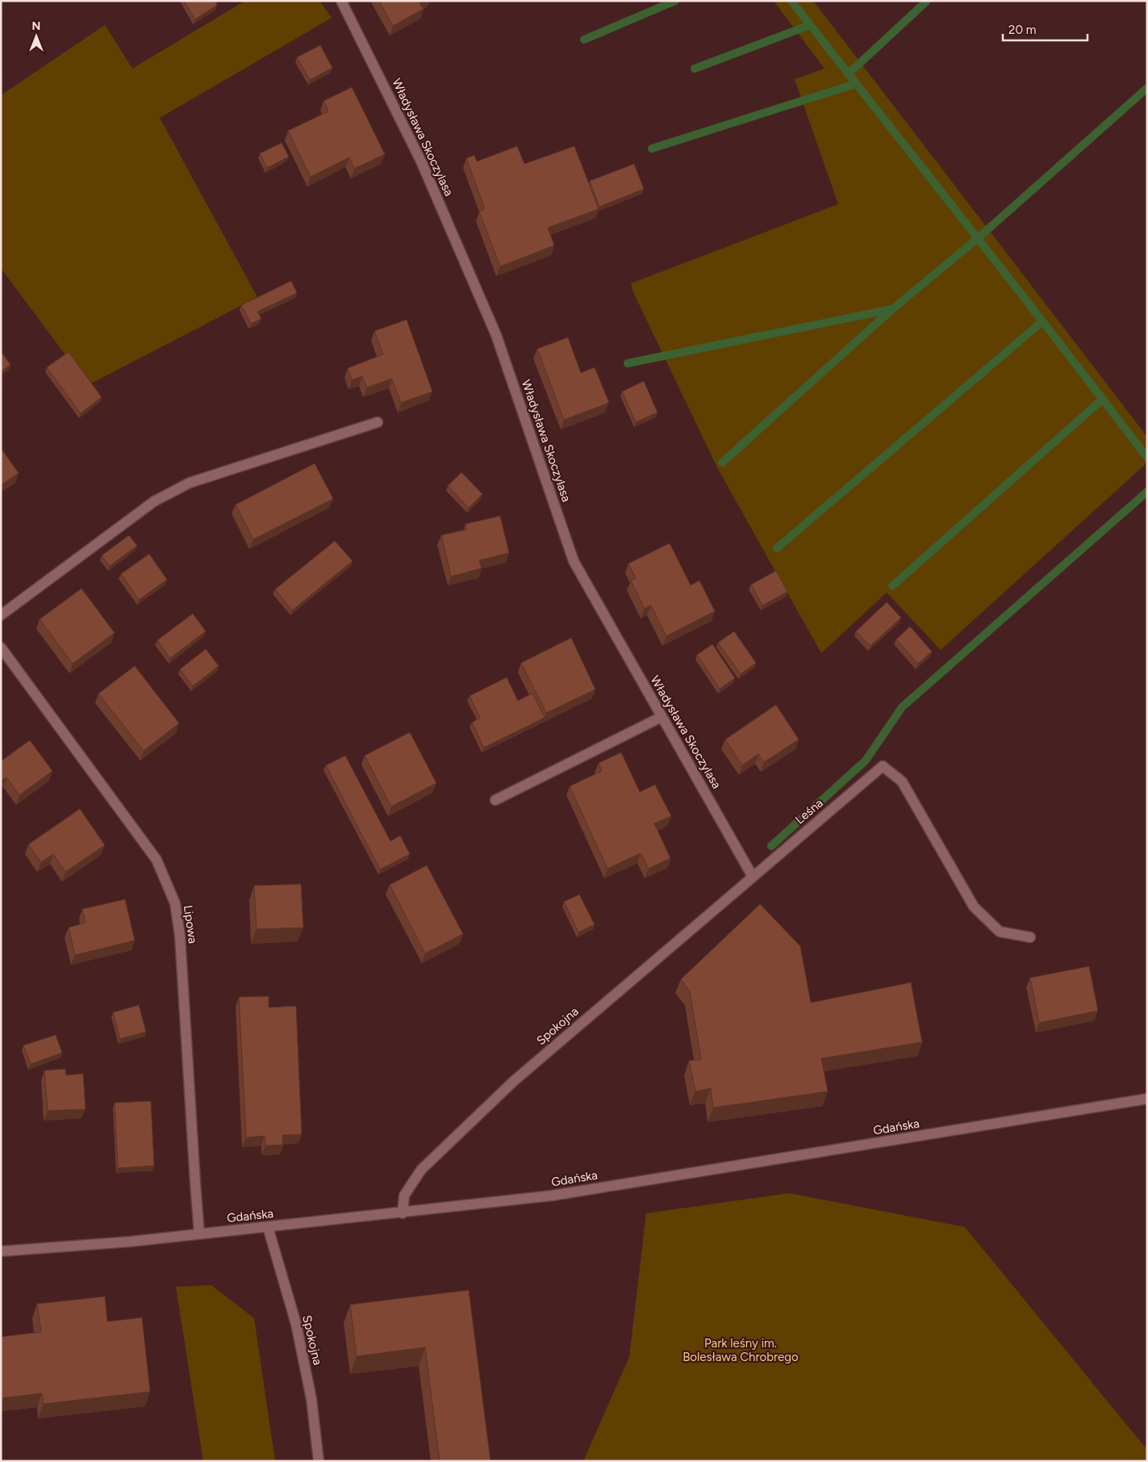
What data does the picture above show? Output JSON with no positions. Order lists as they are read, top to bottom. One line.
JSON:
{"streets":{"street":["Władysława Skoczylasa","Leśna","Lipowa","Spokojna","Gdańska"]},"crossings":[["Władysława Skoczylasa","Leśna"],["Władysława Skoczylasa","Spokojna"],["Leśna","Spokojna"],["Lipowa","Gdańska"],["Spokojna","Gdańska"]],"parks":["Park leśny im. Bolesława Chrobrego"],"scale_bar":"20 m","north":"top"}
